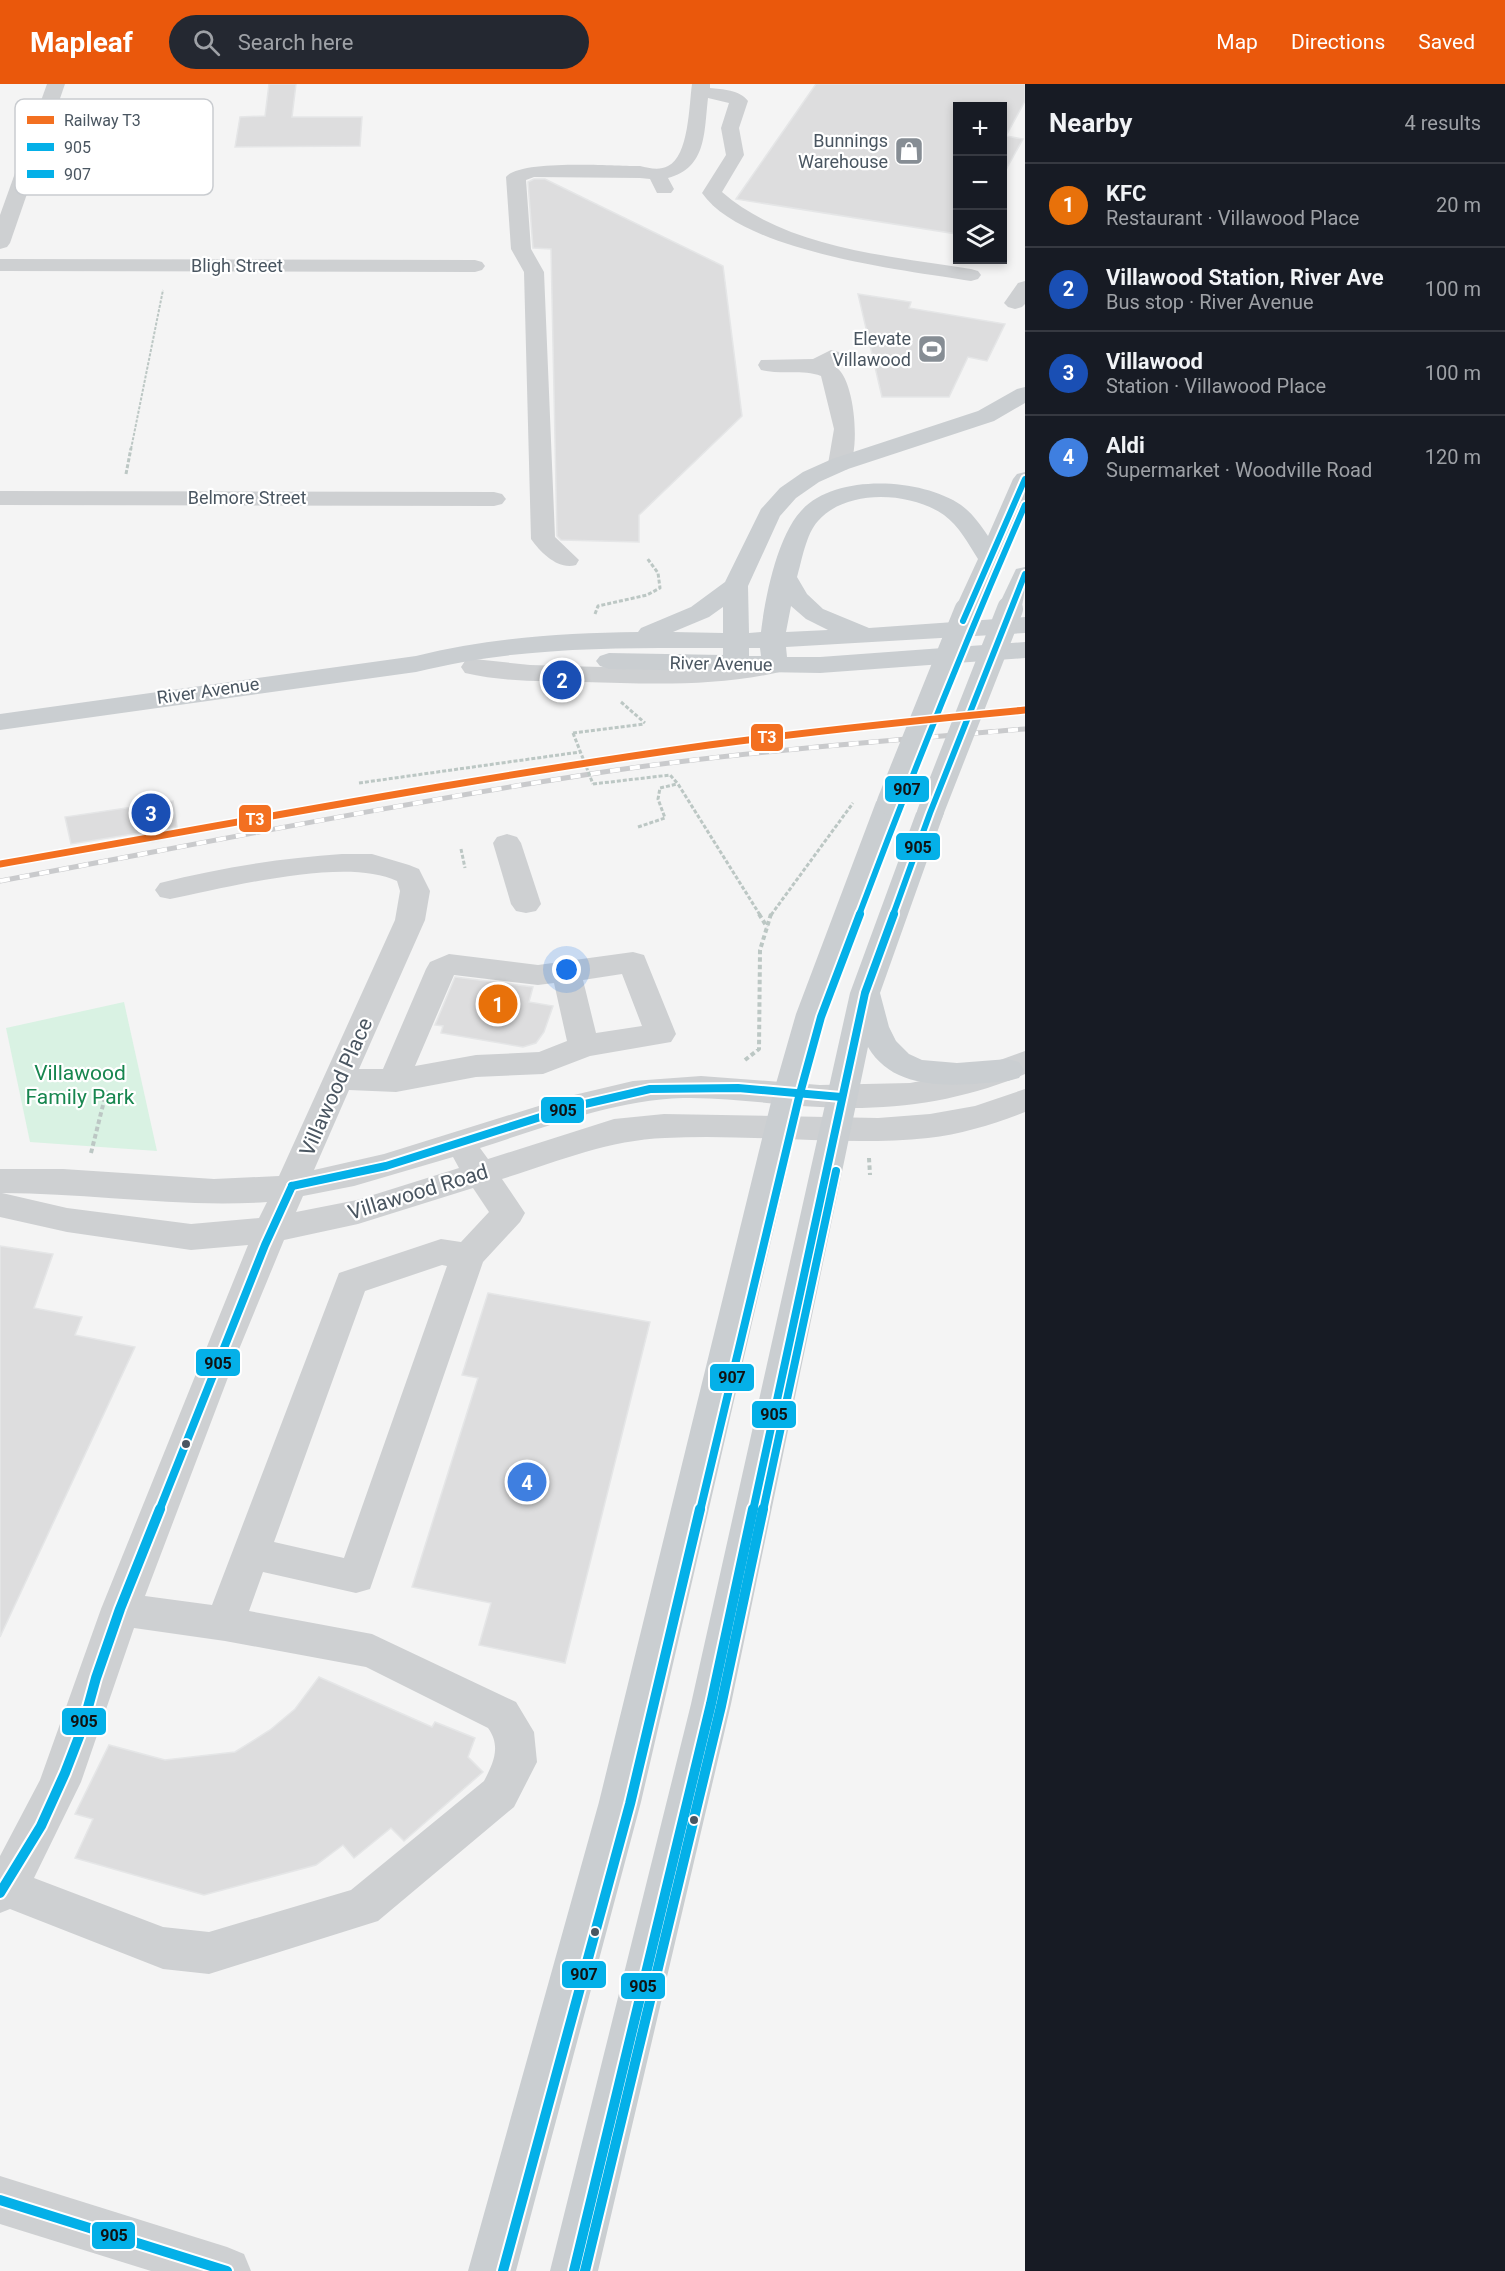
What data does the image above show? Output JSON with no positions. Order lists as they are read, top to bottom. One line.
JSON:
{"streets":{"main road":["River Avenue"],"street":["Bligh Street","Belmore Street","Villawood Place","Villawood Road"]},"crossings":[["Villawood Place","Villawood Road"]],"parks":["Villawood Family Park"],"places":{"shop":["Bunnings Warehouse"],"sports":["Elevate Villawood"]},"lines":["transit line 905","transit line 907","rail line T3"],"legend":["Railway T3","905","907"],"page":{"header":"Mapleaf","search":"Search here","nav":["Map","Directions","Saved"],"heading":["Nearby","4 results"],"map_buttons":["+","−"],"list":[{"mark":"1","name":"KFC","note":"Restaurant · Villawood Place","value":"20 m"},{"mark":"2","name":"Villawood Station, River Ave","note":"Bus stop · River Avenue","value":"100 m"},{"mark":"3","name":"Villawood","note":"Station · Villawood Place","value":"100 m"},{"mark":"4","name":"Aldi","note":"Supermarket · Woodville Road","value":"120 m"}],"pins":["2","3","1","4"]}}
